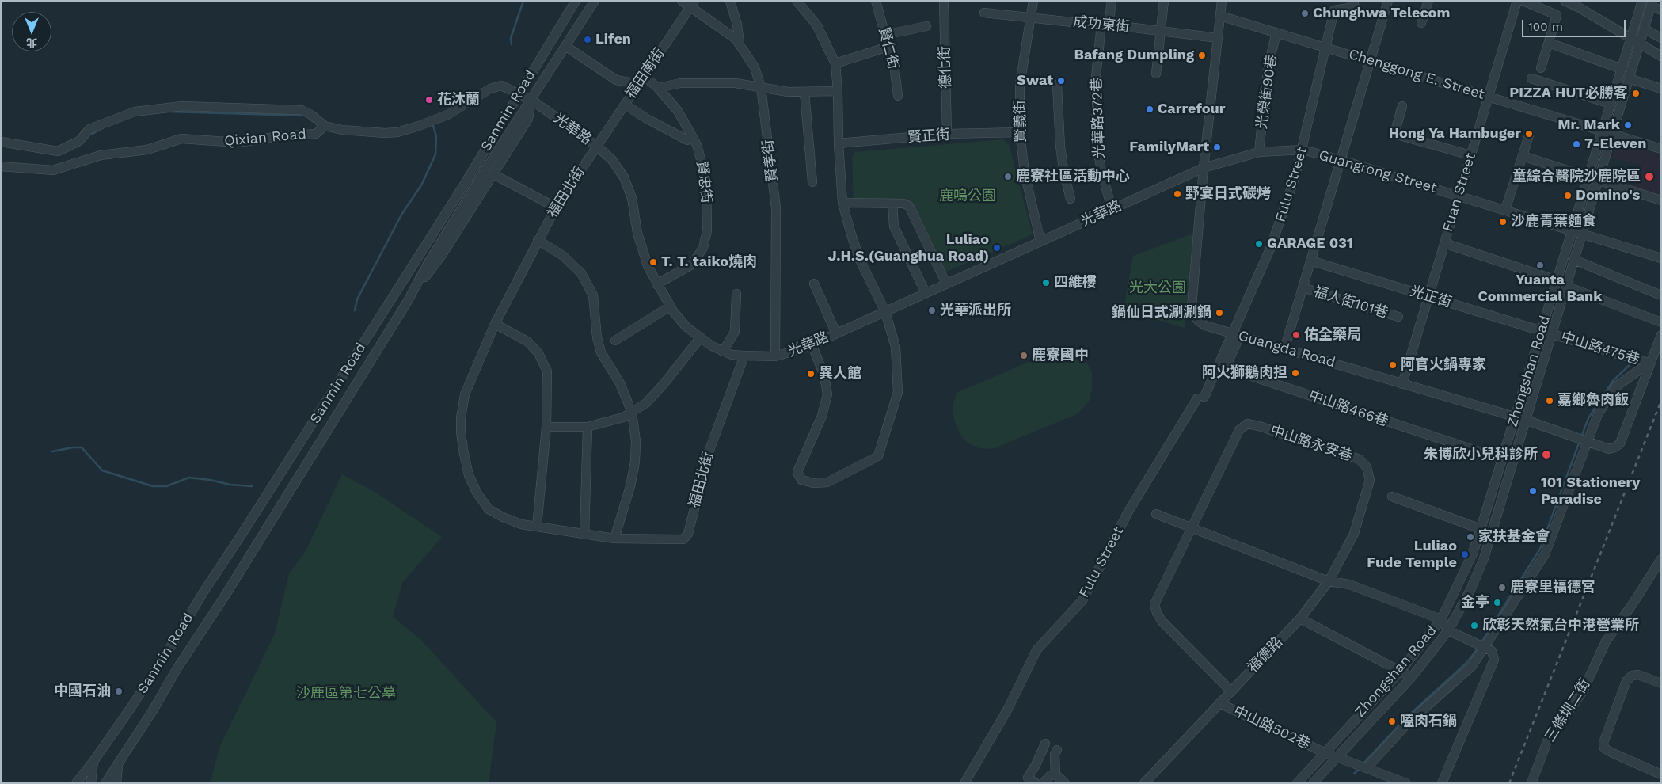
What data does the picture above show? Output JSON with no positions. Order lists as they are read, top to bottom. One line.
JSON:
{"streets":{"street":["成功東街","賢仁街","德化街","福田南街","Chenggong E. Street","光榮街90巷","Sanmin Road","光華路372巷","賢義街","光華路","賢正街","Qixian Road","賢孝街","Guangrong Street","賢忠街","Fulu Street","福田北街","Fuan Street","光正街","福人街101巷","中山路475巷","Guangda Road","Zhongshan Road","中山路466巷","中山路永安巷","福德路","三條圳二街","中山路502巷"]},"crossings":[["成功東街","光華路372巷"],["成功東街","賢義街"],["成功東街","Guangda Road"],["德化街","賢正街"],["福田南街","光華路"],["福田南街","賢孝街"],["福田南街","賢忠街"],["福田南街","福田北街"],["Chenggong E. Street","光榮街90巷"],["Chenggong E. Street","Fulu Street"],["Chenggong E. Street","Fuan Street"],["Chenggong E. Street","Guangda Road"],["Chenggong E. Street","Zhongshan Road"],["光榮街90巷","Guangrong Street"],["Sanmin Road","光華路"],["Sanmin Road","Qixian Road"],["光華路372巷","光華路"],["賢義街","光華路"],["賢義街","賢正街"],["光華路","Qixian Road"],["光華路","賢孝街"],["光華路","Guangrong Street"],["光華路","賢忠街"],["光華路","福田北街"],["光華路","Guangda Road"],["Guangrong Street","Fulu Street"],["Guangrong Street","Fuan Street"],["Guangrong Street","Guangda Road"],["Guangrong Street","Zhongshan Road"],["Fulu Street","Guangda Road"],["Fulu Street","中山路466巷"],["Fuan Street","光正街"],["Fuan Street","Guangda Road"],["光正街","中山路475巷"],["光正街","Zhongshan Road"],["中山路475巷","Guangda Road"],["中山路475巷","Zhongshan Road"],["Guangda Road","Zhongshan Road"],["Guangda Road","中山路466巷"],["Zhongshan Road","中山路466巷"],["Zhongshan Road","中山路502巷"],["中山路永安巷","福德路"],["福德路","中山路502巷"]],"parks":["鹿鳴公園","光大公園","沙鹿區第七公墓"],"places":["Chunghwa Telecom","Lifen","Bafang Dumpling","Swat","PIZZA HUT必勝客","花沐蘭","Carrefour","Mr. Mark","Hong Ya Hambuger","7-Eleven","FamilyMart","鹿寮社區活動中心","童綜合醫院沙鹿院區","野宴日式碳烤","Domino's","沙鹿青葉麵食","GARAGE 031","Luliao J.H.S.(Guanghua Road)","T. T. taiko燒肉","Yuanta Commercial Bank","四維樓","光華派出所","鍋仙日式涮涮鍋","佑全藥局","鹿寮國中","阿官火鍋專家","阿火獅鵝肉担","異人館","嘉鄉魯肉飯","朱博欣小兒科診所","101 Stationery Paradise","家扶基金會","Luliao Fude Temple","鹿寮里福德宮","金亭","欣彰天然氣台中港營業所","中國石油","嗑肉石鍋"],"scale_bar":"100 m","north":"bottom"}
